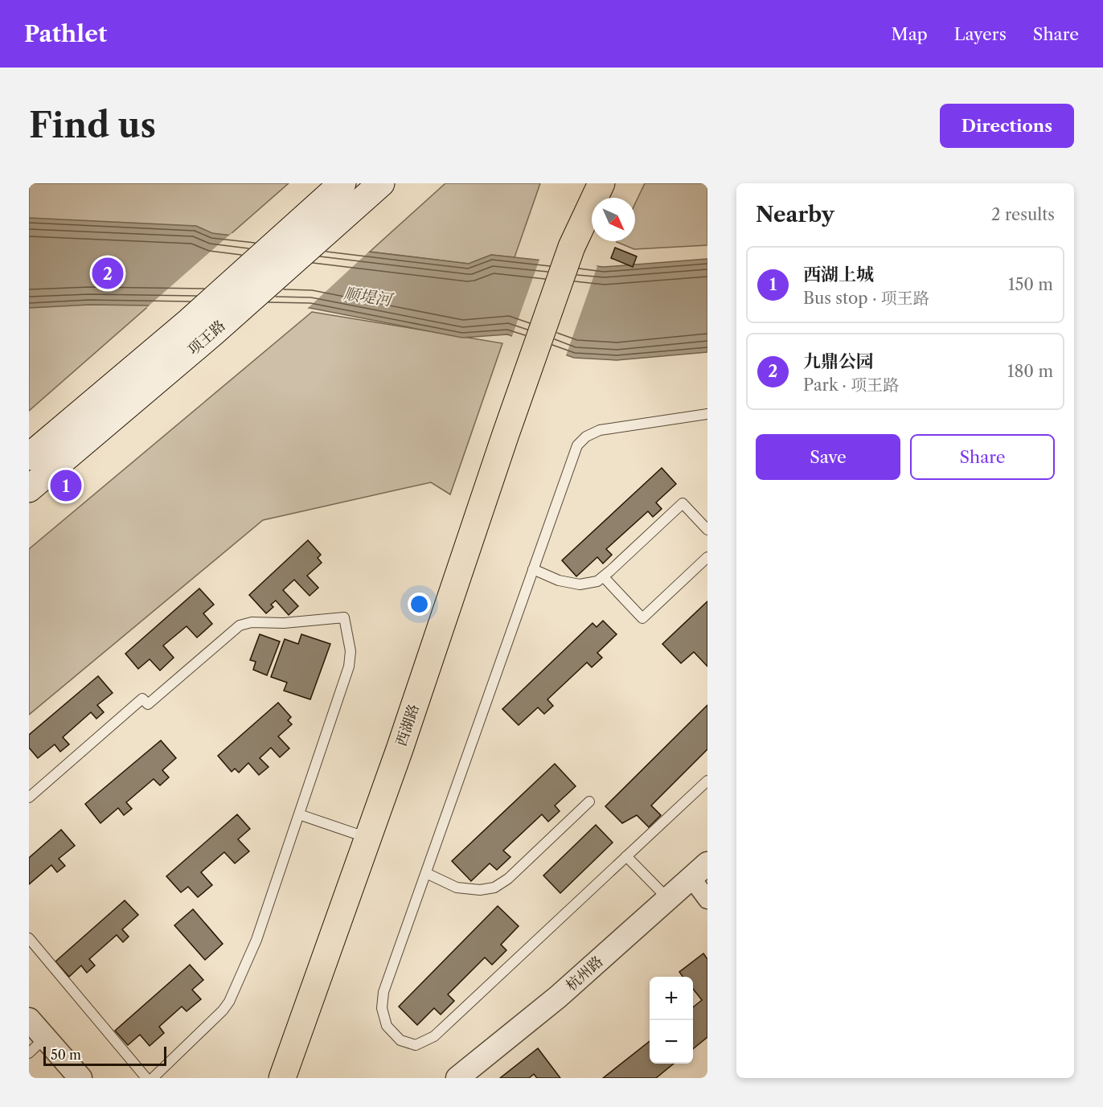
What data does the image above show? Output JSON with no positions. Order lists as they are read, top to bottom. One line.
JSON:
{"streets":{"main road":["项王路","西湖路"],"street":["杭州路"]},"water":["顺堤河"],"scale_bar":"50 m","north":"bottom right","page":{"header":"Pathlet","nav":["Map","Layers","Share"],"buttons":["Directions",["Save","Share"]],"title":"Find us","heading":["Nearby","2 results"],"list":[{"mark":"1","name":"西湖上城","note":"Bus stop · 项王路","value":"150 m"},{"mark":"2","name":"九鼎公园","note":"Park · 项王路","value":"180 m"}],"pins":["2","1"],"map_buttons":["+","−"],"scale":"50 m"}}
